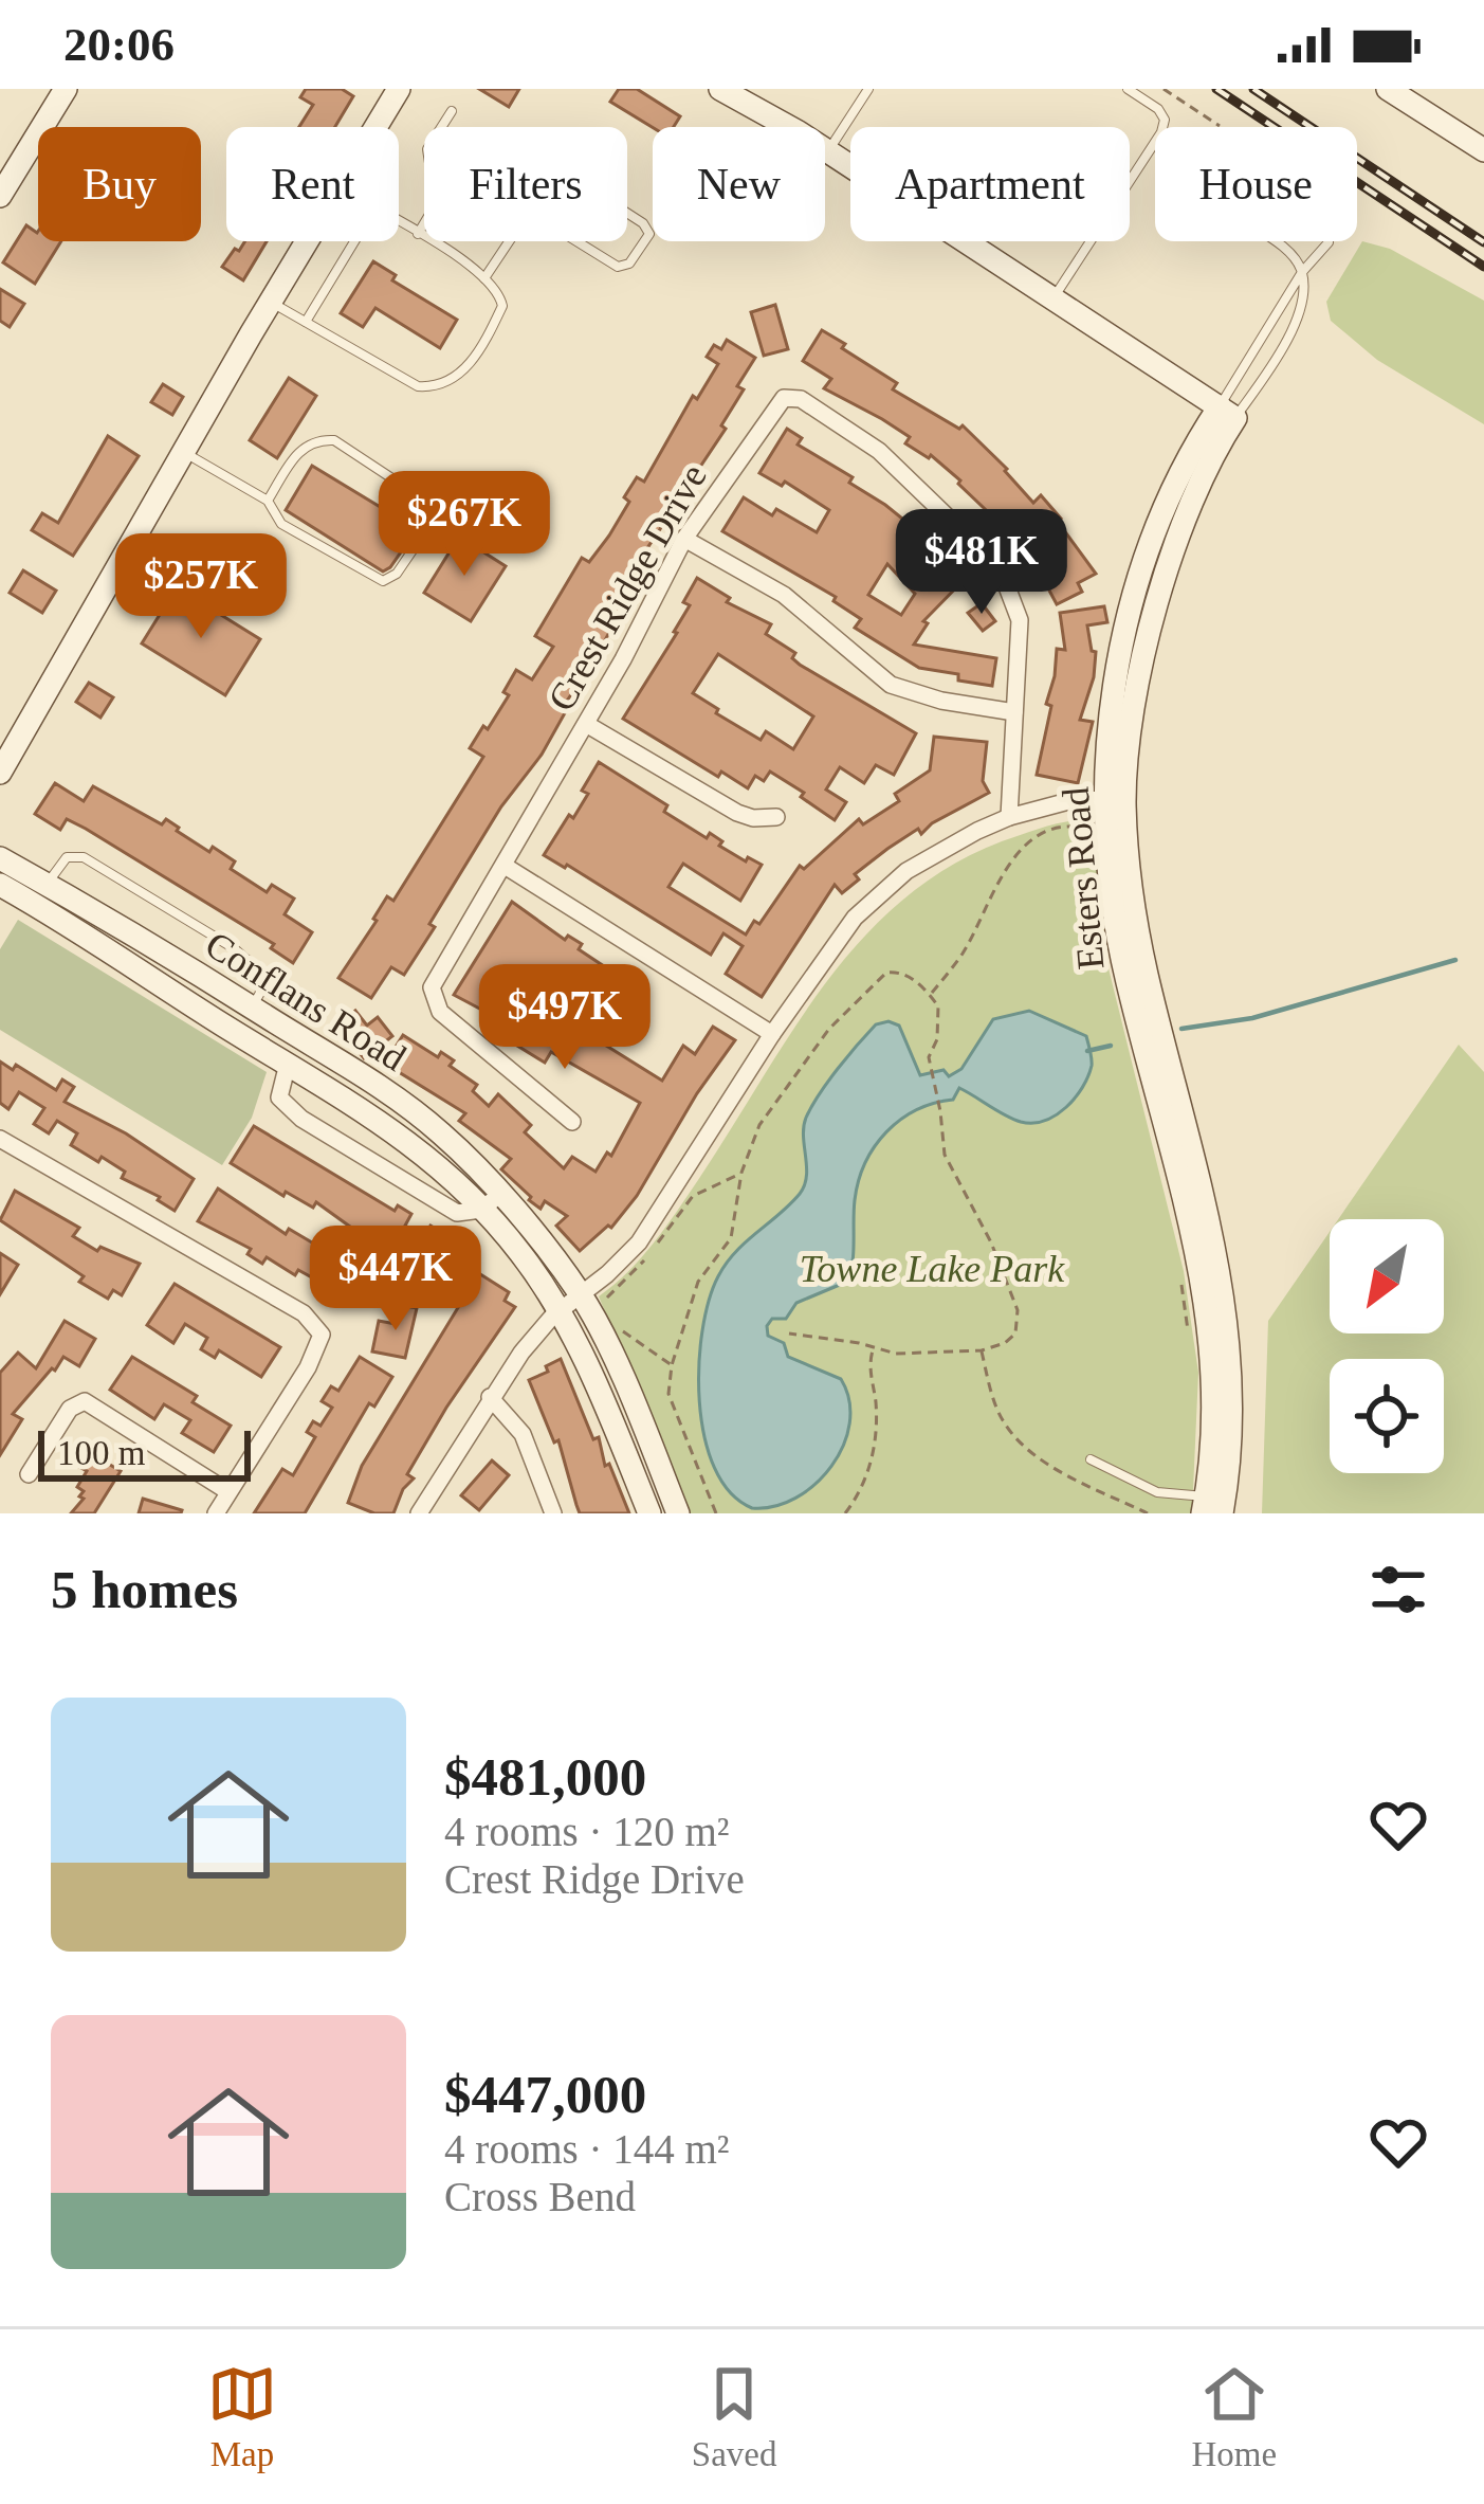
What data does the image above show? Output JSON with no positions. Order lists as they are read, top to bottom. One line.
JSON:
{"streets":{"street":["Crest Ridge Drive","Esters Road","Conflans Road"]},"parks":["Towne Lake Park"],"scale_bar":"100 m","north":"bottom left","page":{"status":"20:06","chip":["Buy","Rent","Filters","New","Apartment","House"],"price":["$267K","$481K","$257K","$497K","$447K"],"scale":"100 m","heading":"5 homes","list":[{"name":"$481,000","note":"4 rooms · 120 m² · Crest Ridge Drive"},{"name":"$447,000","note":"4 rooms · 144 m² · Cross Bend"}],"tabs":["Map","Saved","Home"]}}
